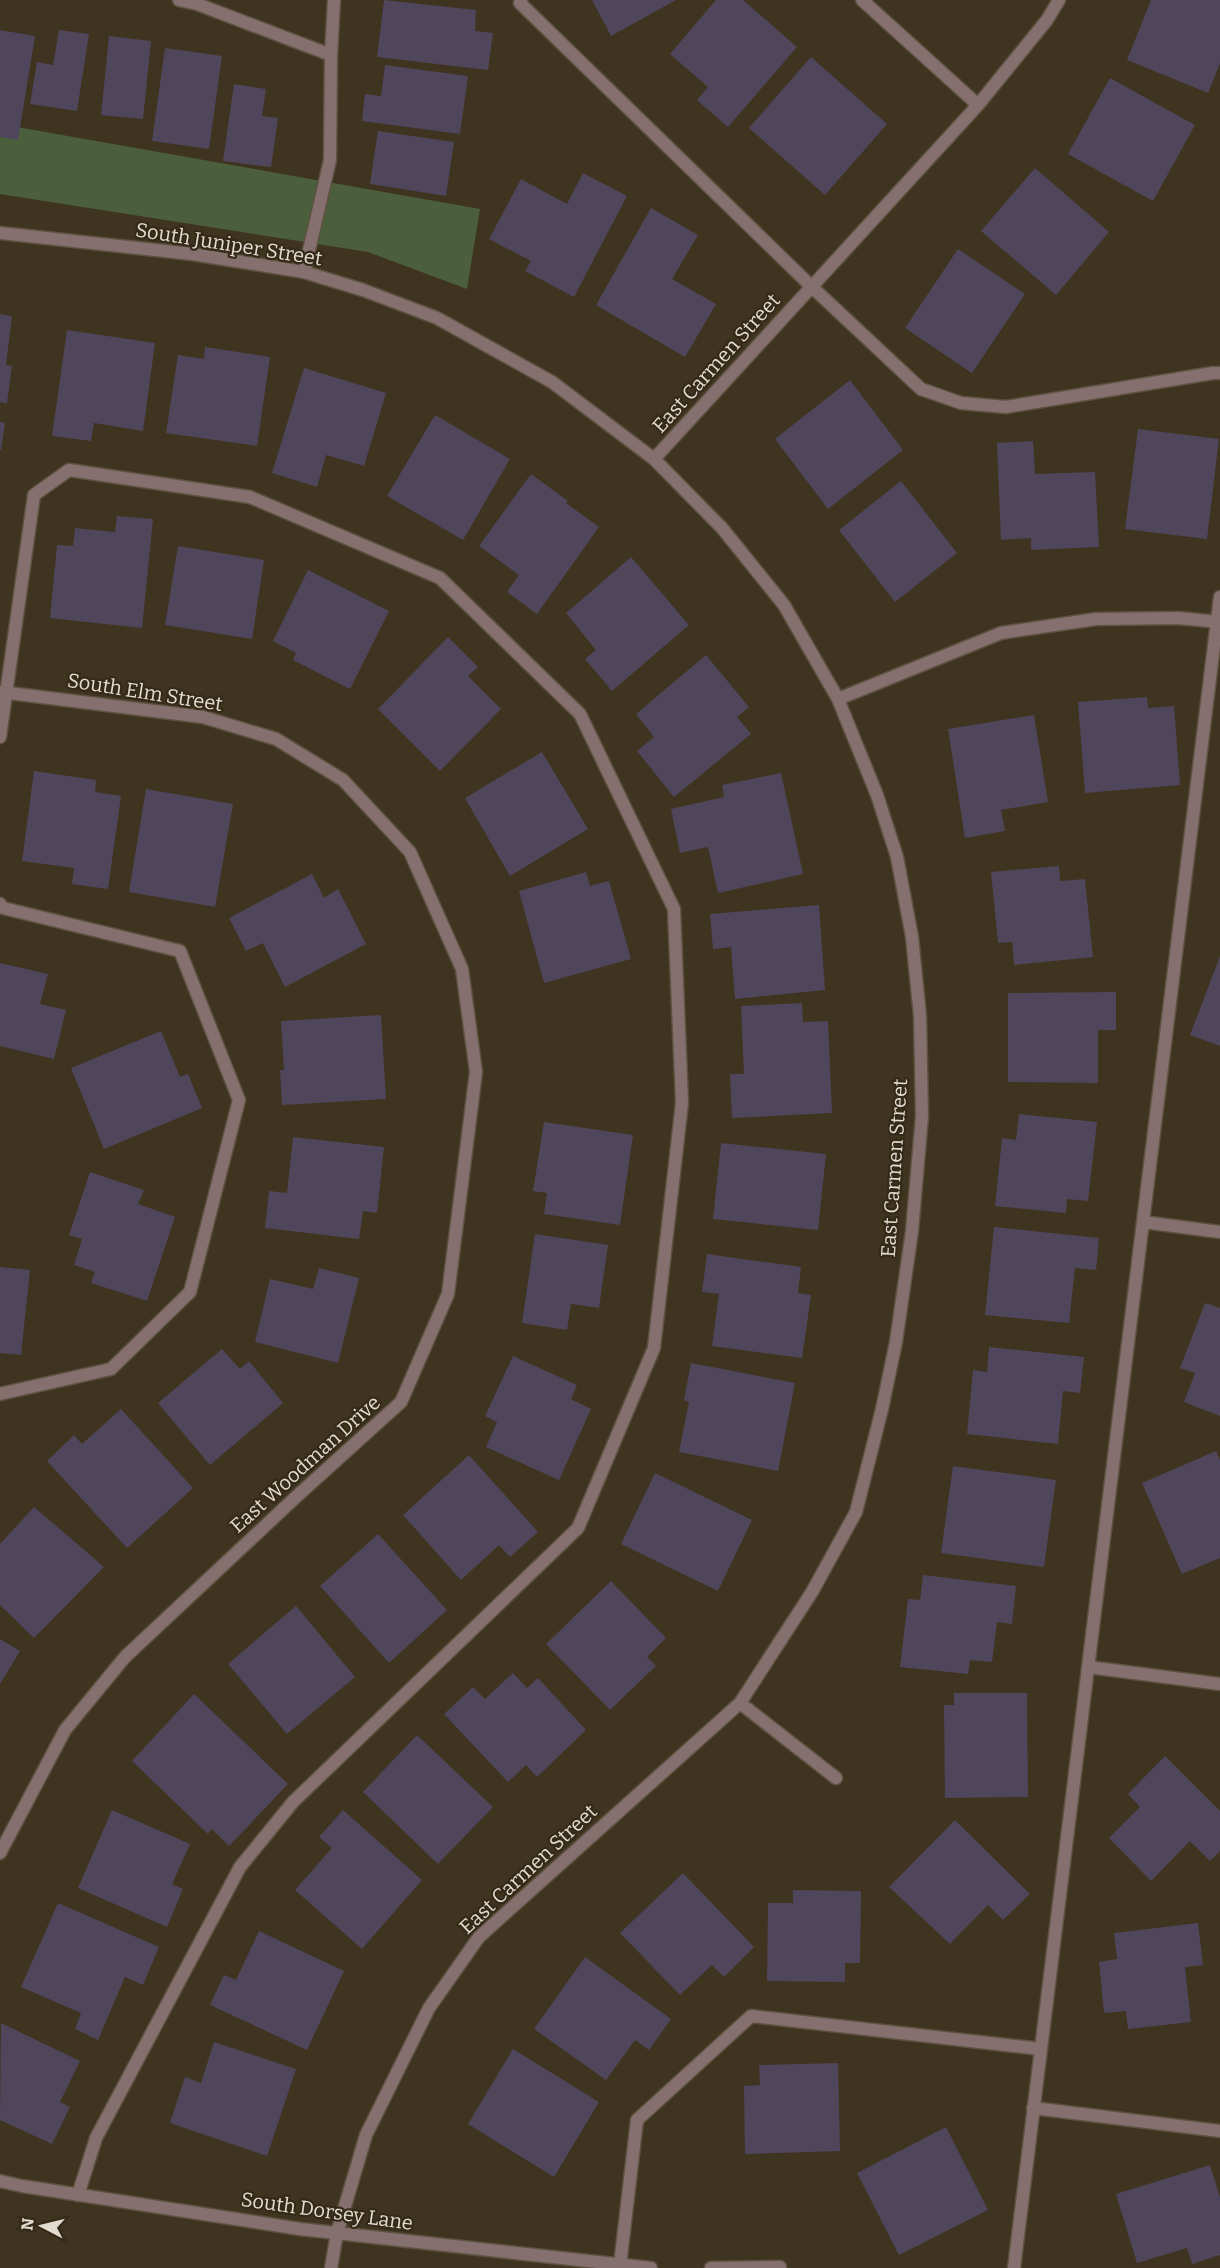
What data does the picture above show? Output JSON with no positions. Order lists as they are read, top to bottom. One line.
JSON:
{"streets":{"street":["South Juniper Street","East Carmen Street","South Elm Street","East Woodman Drive","South Dorsey Lane"]},"crossings":[["South Juniper Street","East Carmen Street"],["East Carmen Street","South Dorsey Lane"],["South Elm Street","East Woodman Drive"]],"north":"left"}
